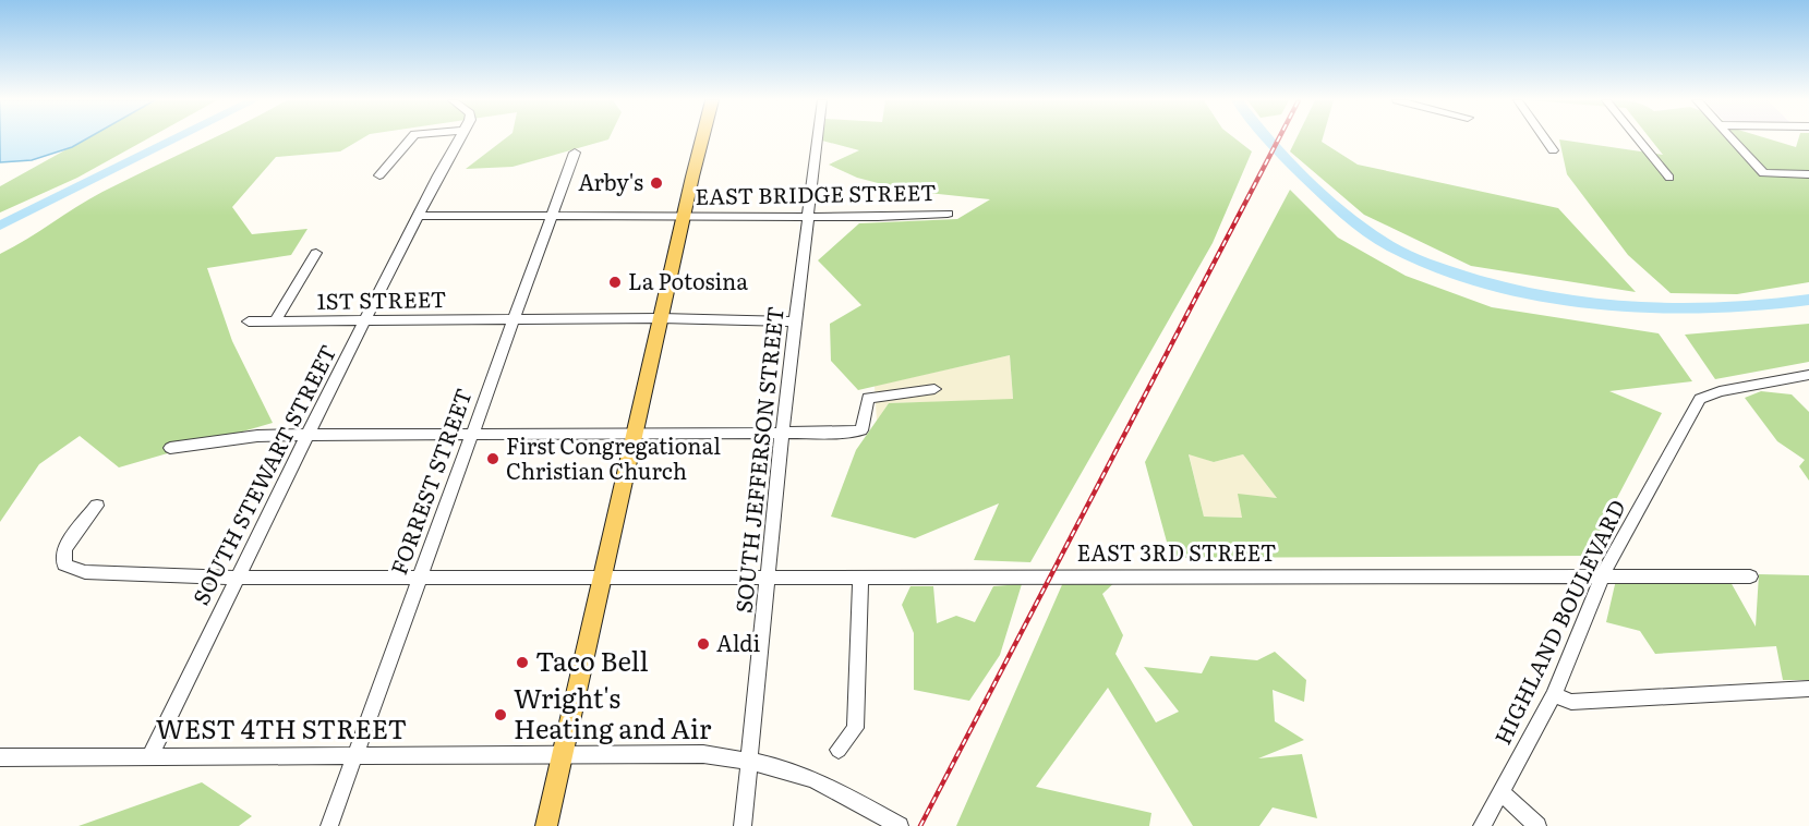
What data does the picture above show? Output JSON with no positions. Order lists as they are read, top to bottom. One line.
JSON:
{"streets":{"street":["EAST BRIDGE STREET","1ST STREET","SOUTH JEFFERSON STREET","SOUTH STEWART STREET","FORREST STREET","EAST 3RD STREET","HIGHLAND BOULEVARD","WEST 4TH STREET"]},"crossings":[["EAST BRIDGE STREET","SOUTH JEFFERSON STREET"],["EAST BRIDGE STREET","SOUTH STEWART STREET"],["EAST BRIDGE STREET","FORREST STREET"],["1ST STREET","SOUTH JEFFERSON STREET"],["1ST STREET","SOUTH STEWART STREET"],["1ST STREET","FORREST STREET"],["SOUTH JEFFERSON STREET","EAST 3RD STREET"],["SOUTH JEFFERSON STREET","WEST 4TH STREET"],["SOUTH STEWART STREET","EAST 3RD STREET"],["SOUTH STEWART STREET","WEST 4TH STREET"],["FORREST STREET","EAST 3RD STREET"],["FORREST STREET","WEST 4TH STREET"],["EAST 3RD STREET","HIGHLAND BOULEVARD"]],"places":["Arby's","La Potosina","First Congregational Christian Church","Aldi","Taco Bell","Wright's Heating and Air"]}
